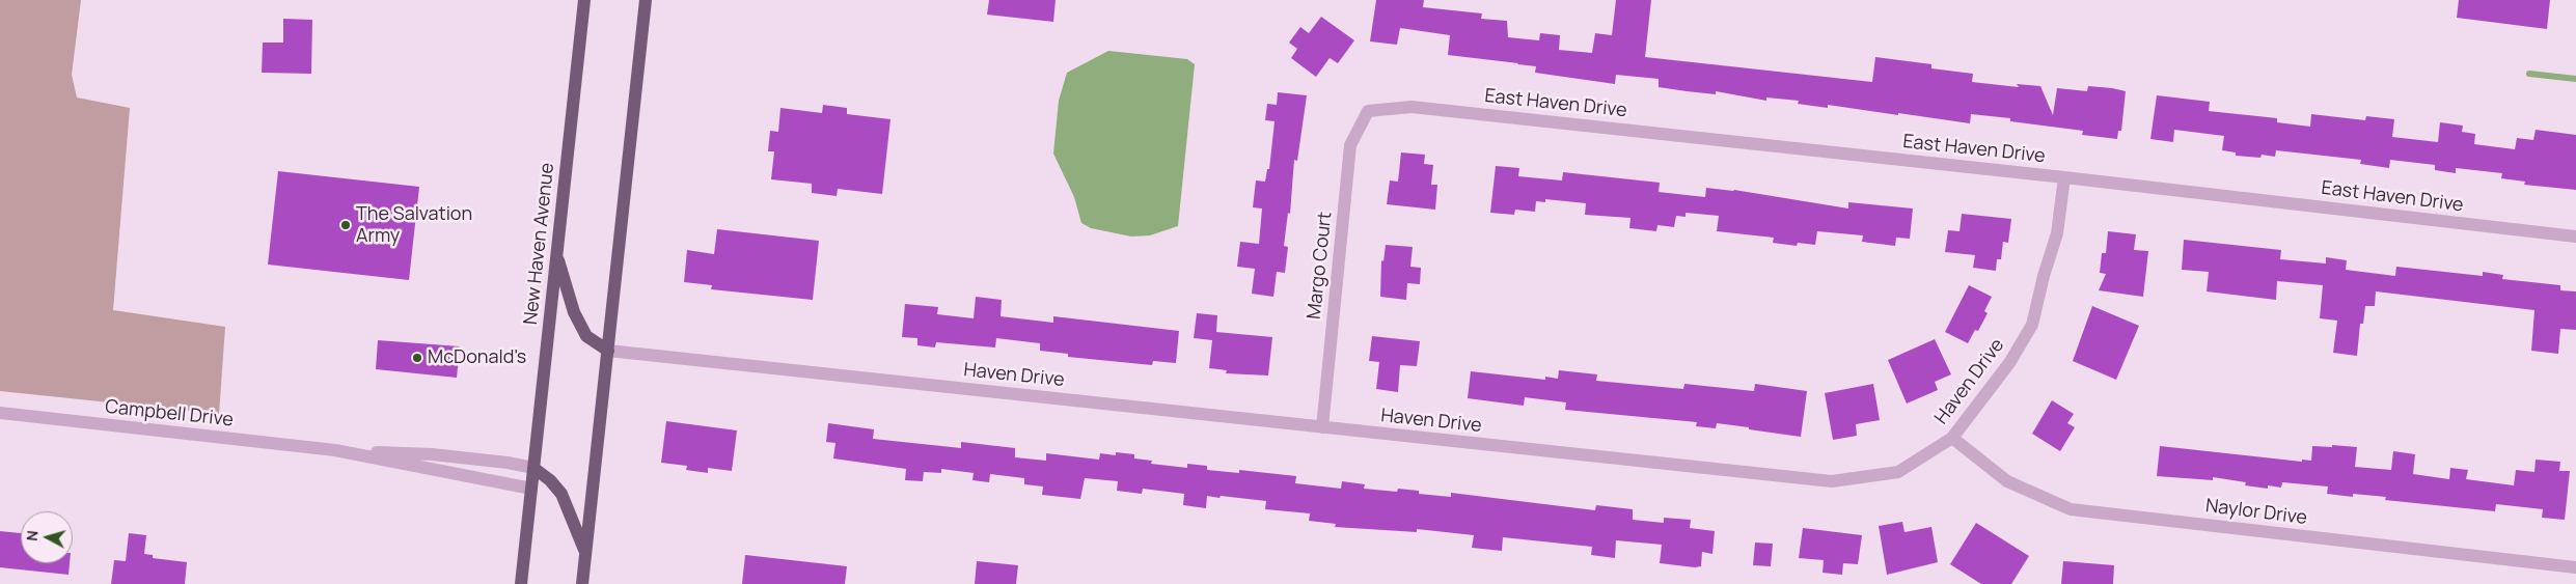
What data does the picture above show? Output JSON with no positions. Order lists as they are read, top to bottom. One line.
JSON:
{"streets":{"main road":["New Haven Avenue"],"street":["East Haven Drive","Margo Court","Haven Drive","Campbell Drive","Naylor Drive"]},"crossings":[["East Haven Drive","Margo Court"],["East Haven Drive","Haven Drive"],["New Haven Avenue","Campbell Drive"],["Margo Court","Haven Drive"],["Haven Drive","Naylor Drive"]],"places":["The Salvation Army","McDonald's"],"north":"left"}
